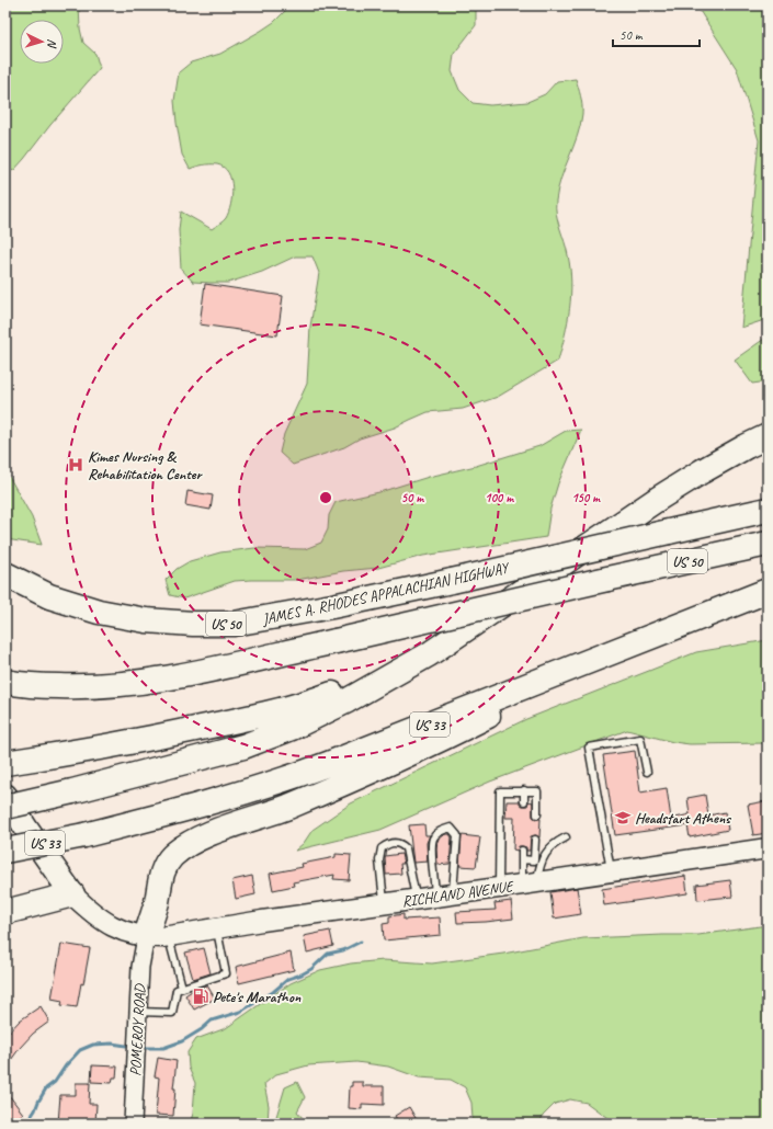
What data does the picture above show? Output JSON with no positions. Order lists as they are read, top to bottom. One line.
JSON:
{"streets":{"highway":["US 50","JAMES A. RHODES APPALACHIAN HIGHWAY","US 33"],"main road":["RICHLAND AVENUE"],"street":["POMEROY ROAD"]},"crossings":[["RICHLAND AVENUE","POMEROY ROAD"]],"places":{"hospital":["Kimes Nursing & Rehabilitation Center"],"school or university":["Headstart Athens"],"fuel station":["Pete's Marathon"]},"scale_bar":"50 m","north":"right","rings":["50 m","100 m","150 m"]}
